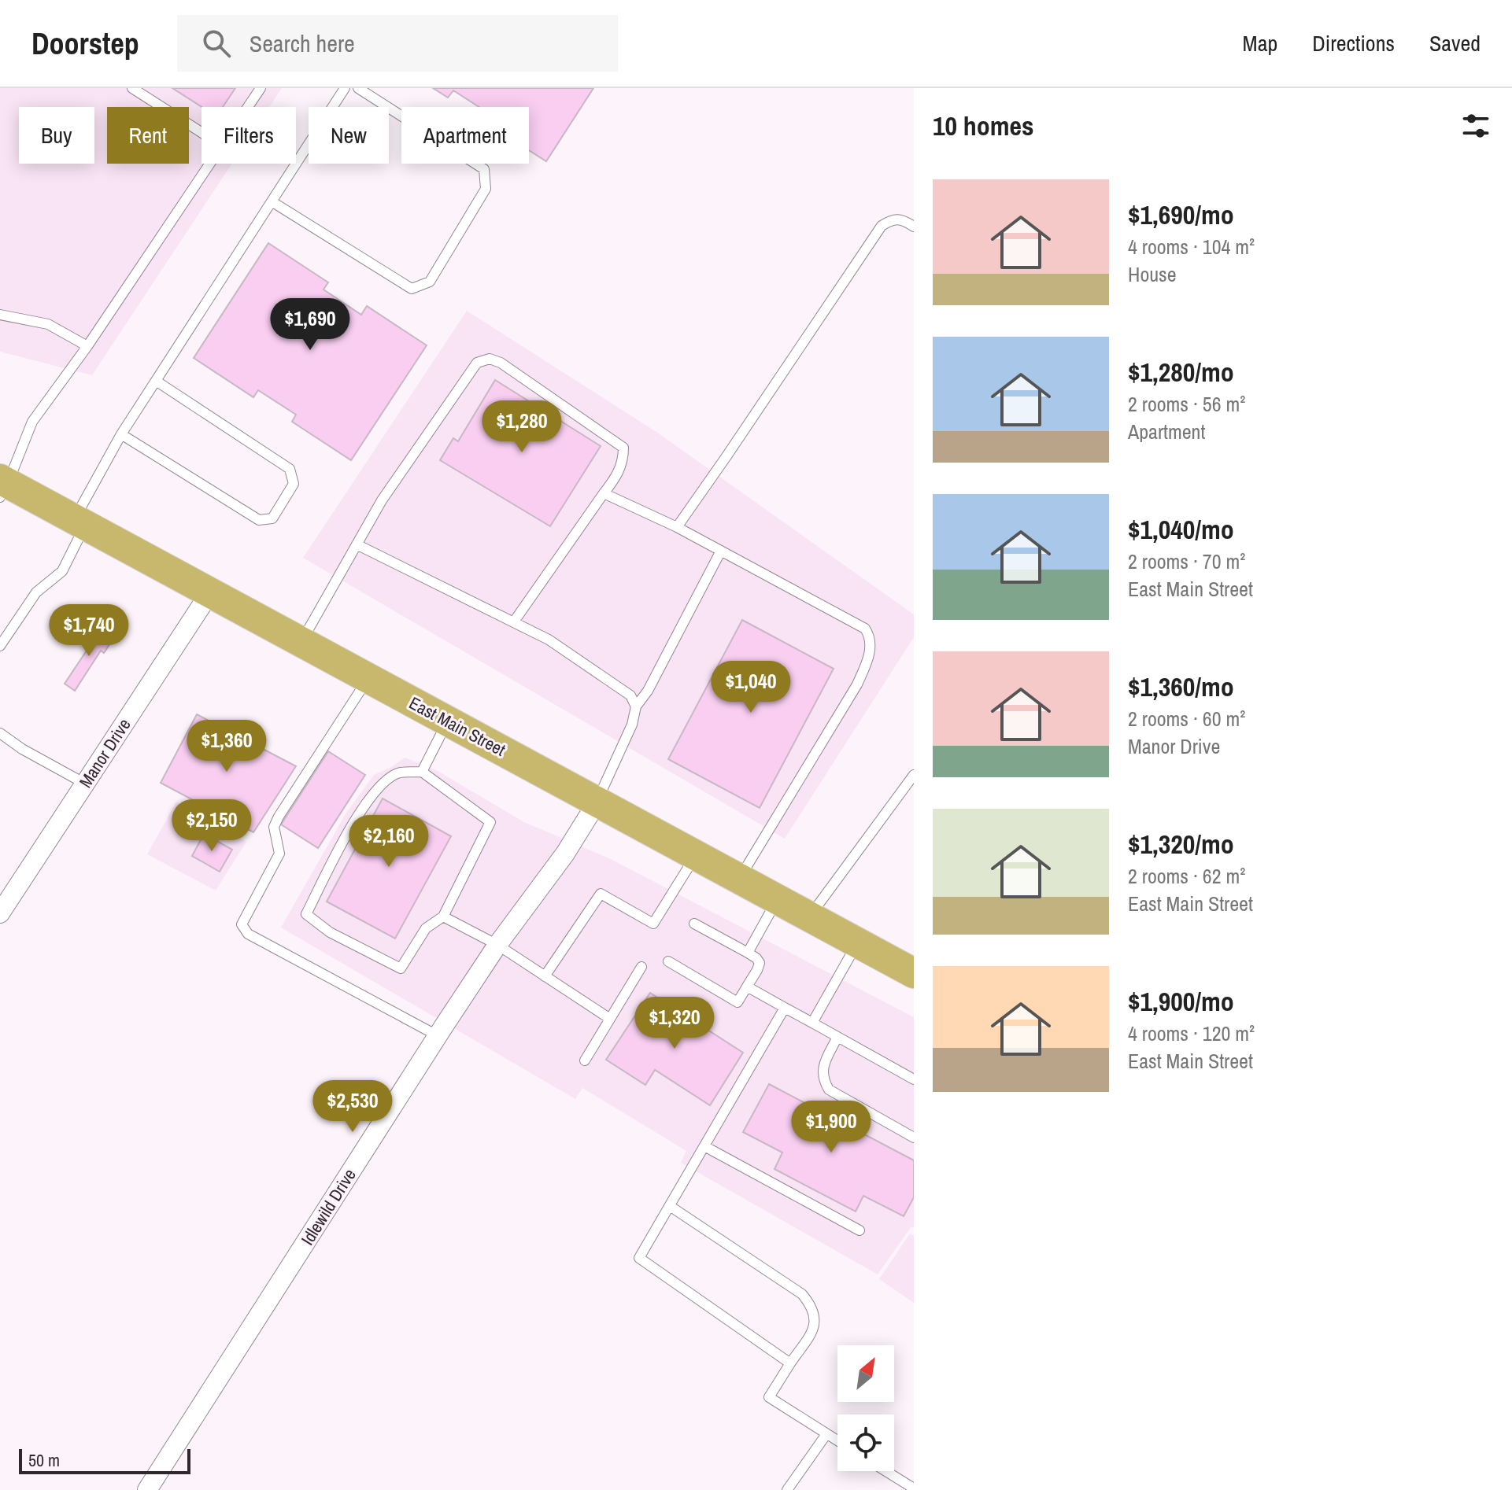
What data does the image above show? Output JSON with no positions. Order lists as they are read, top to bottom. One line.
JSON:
{"streets":{"main road":["East Main Street"],"street":["Manor Drive","Idlewild Drive"]},"crossings":[["East Main Street","Manor Drive"],["East Main Street","Idlewild Drive"]],"scale_bar":"50 m","north":"top right","page":{"header":"Doorstep","search":"Search here","nav":["Map","Directions","Saved"],"heading":"10 homes","chip":["Buy","Rent","Filters","New","Apartment"],"list":[{"name":"$1,690/mo","note":"4 rooms · 104 m² · House"},{"name":"$1,280/mo","note":"2 rooms · 56 m² · Apartment"},{"name":"$1,040/mo","note":"2 rooms · 70 m² · East Main Street"},{"name":"$1,360/mo","note":"2 rooms · 60 m² · Manor Drive"},{"name":"$1,320/mo","note":"2 rooms · 62 m² · East Main Street"},{"name":"$1,900/mo","note":"4 rooms · 120 m² · East Main Street"}],"price":["$1,690","$1,280","$1,740","$1,040","$1,360","$2,150","$2,160","$1,320","$2,530","$1,900"],"scale":"50 m"}}
